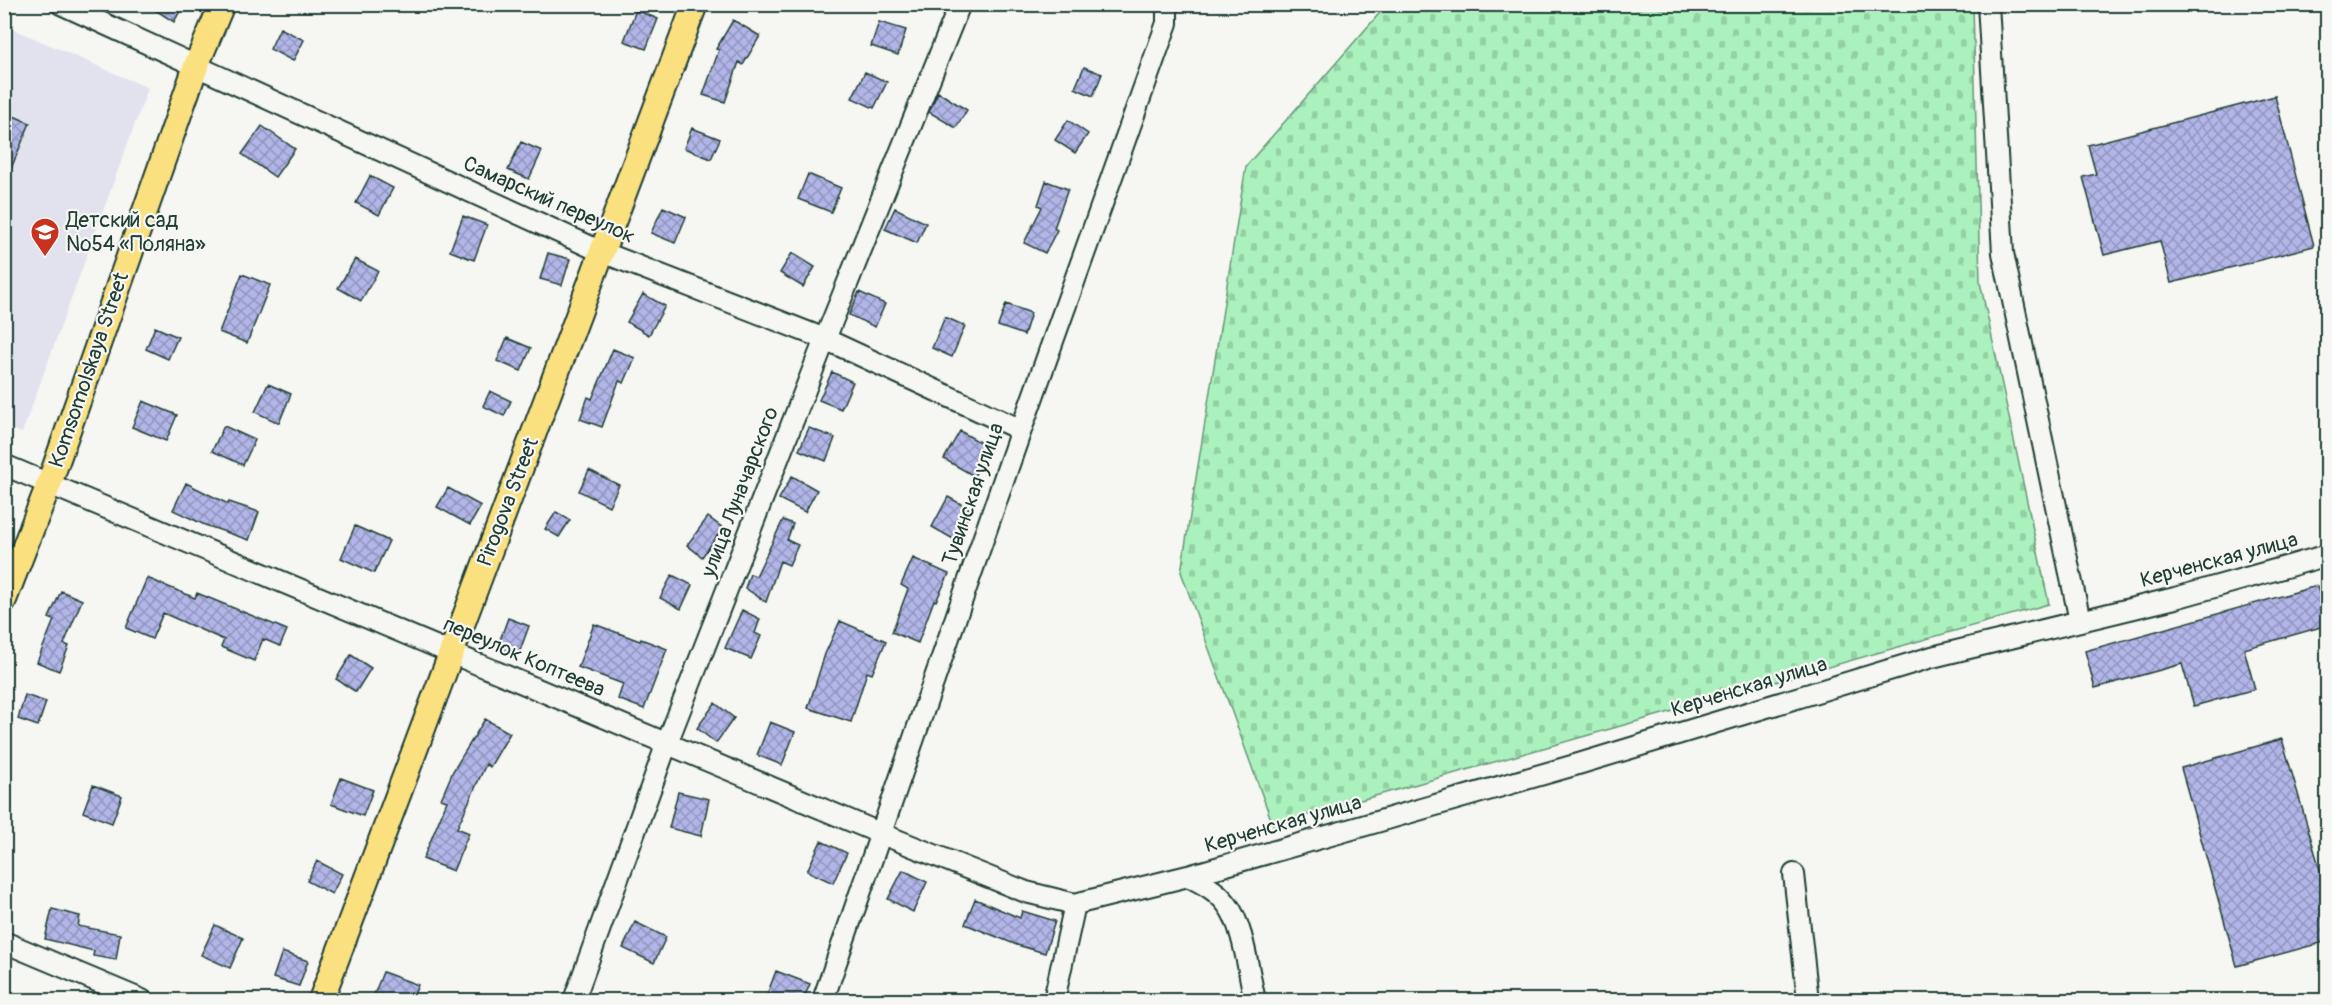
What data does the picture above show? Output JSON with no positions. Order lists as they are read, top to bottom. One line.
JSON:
{"streets":{"main road":["Komsomolskaya Street","Pirogova Street"],"street":["Самарский переулок","улица Луначарского","Тувинская улица","Керченская улица","переулок Коптеева"]},"crossings":[["Самарский переулок","Komsomolskaya Street"],["Самарский переулок","улица Луначарского"],["Самарский переулок","Тувинская улица"],["Самарский переулок","Pirogova Street"],["Komsomolskaya Street","переулок Коптеева"],["улица Луначарского","переулок Коптеева"],["Тувинская улица","переулок Коптеева"],["Pirogova Street","переулок Коптеева"],["Керченская улица","переулок Коптеева"]],"places":{"school or university":["Детский сад №54 «Поляна»"]}}
